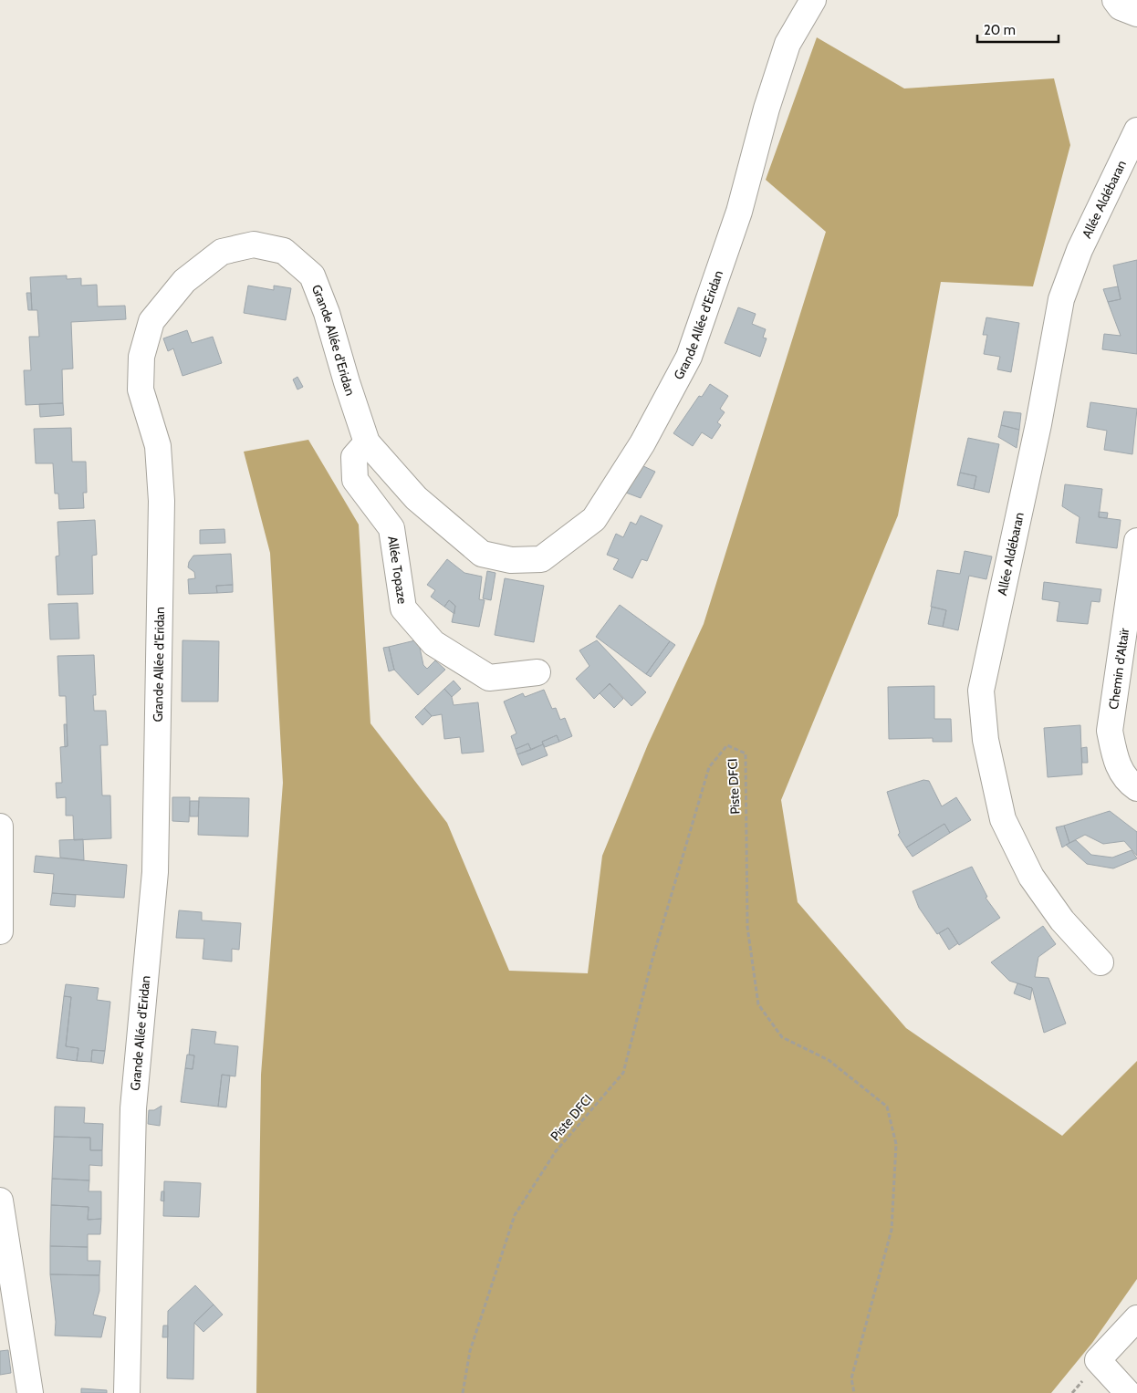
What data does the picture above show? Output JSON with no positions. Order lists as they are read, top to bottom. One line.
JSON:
{"streets":{"street":["Allée Aldébaran","Grande Allée d'Eridan","Allée Topaze","Chemin d'Altaïr"],"path":["Piste DFCI"]},"crossings":[["Grande Allée d'Eridan","Allée Topaze"]],"scale_bar":"20 m"}
